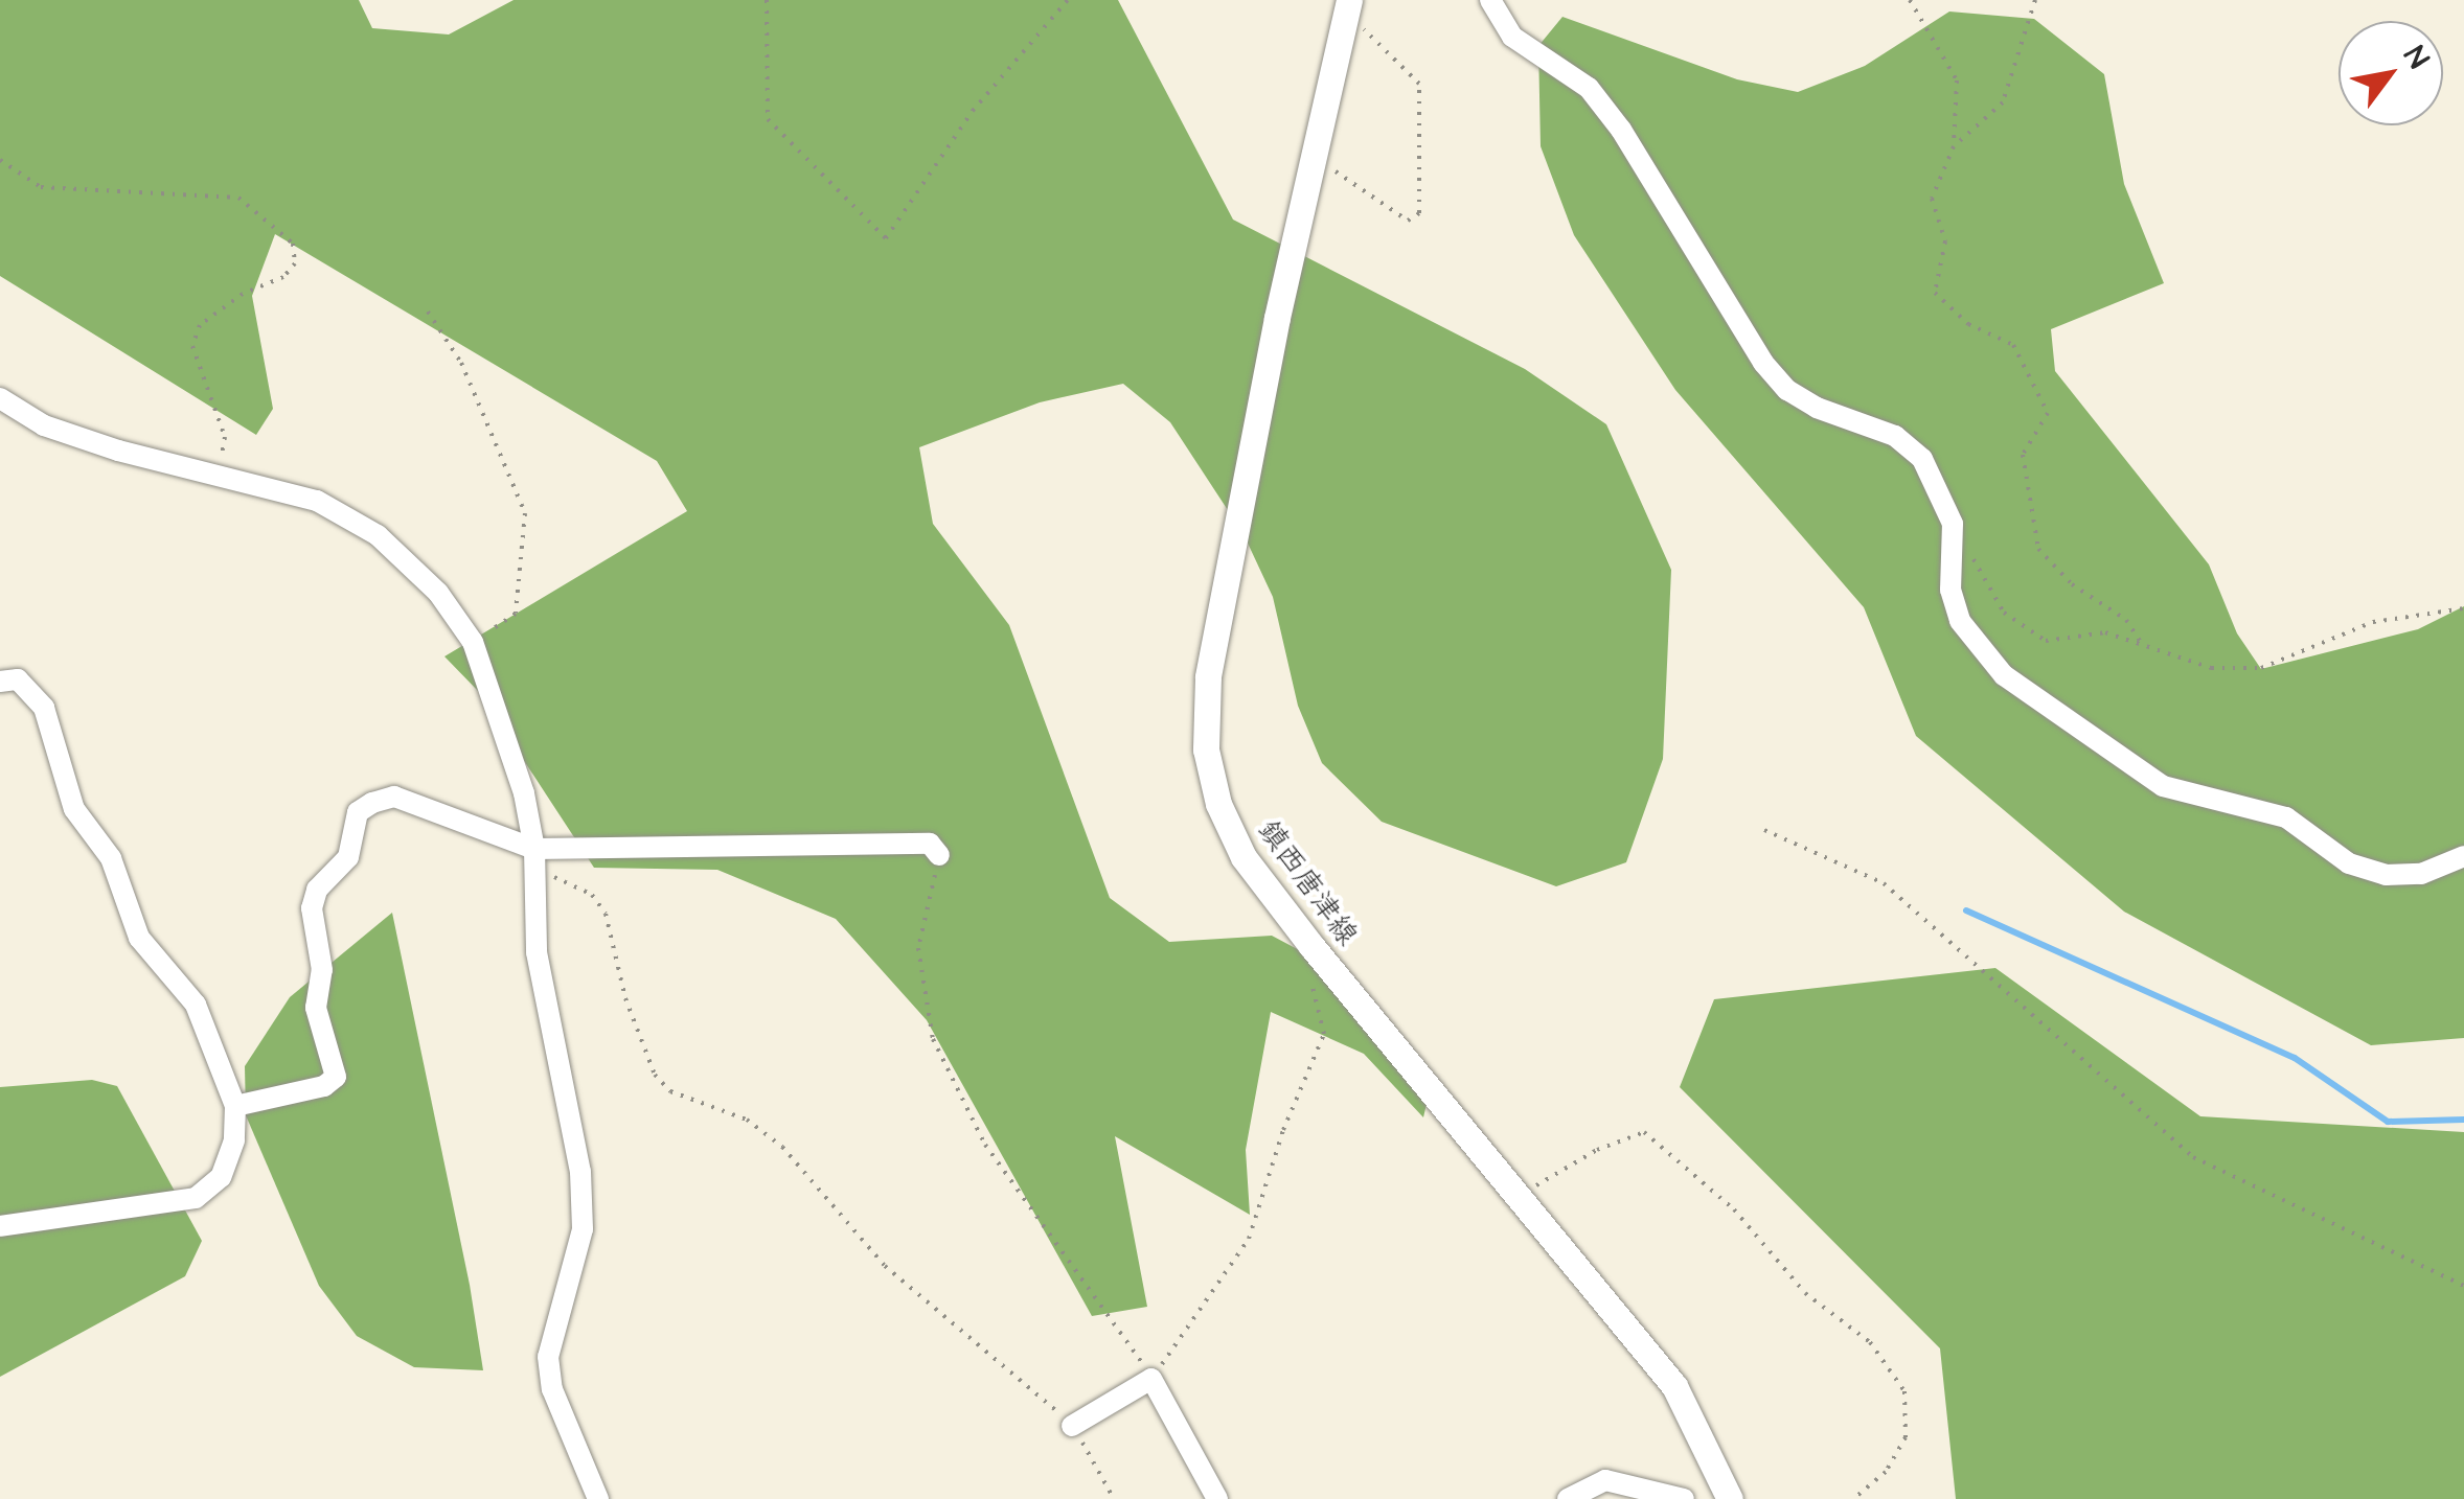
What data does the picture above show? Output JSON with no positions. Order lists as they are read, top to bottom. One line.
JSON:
{"streets":{"main road":["鎮西唐津線"]},"north":"top right"}
